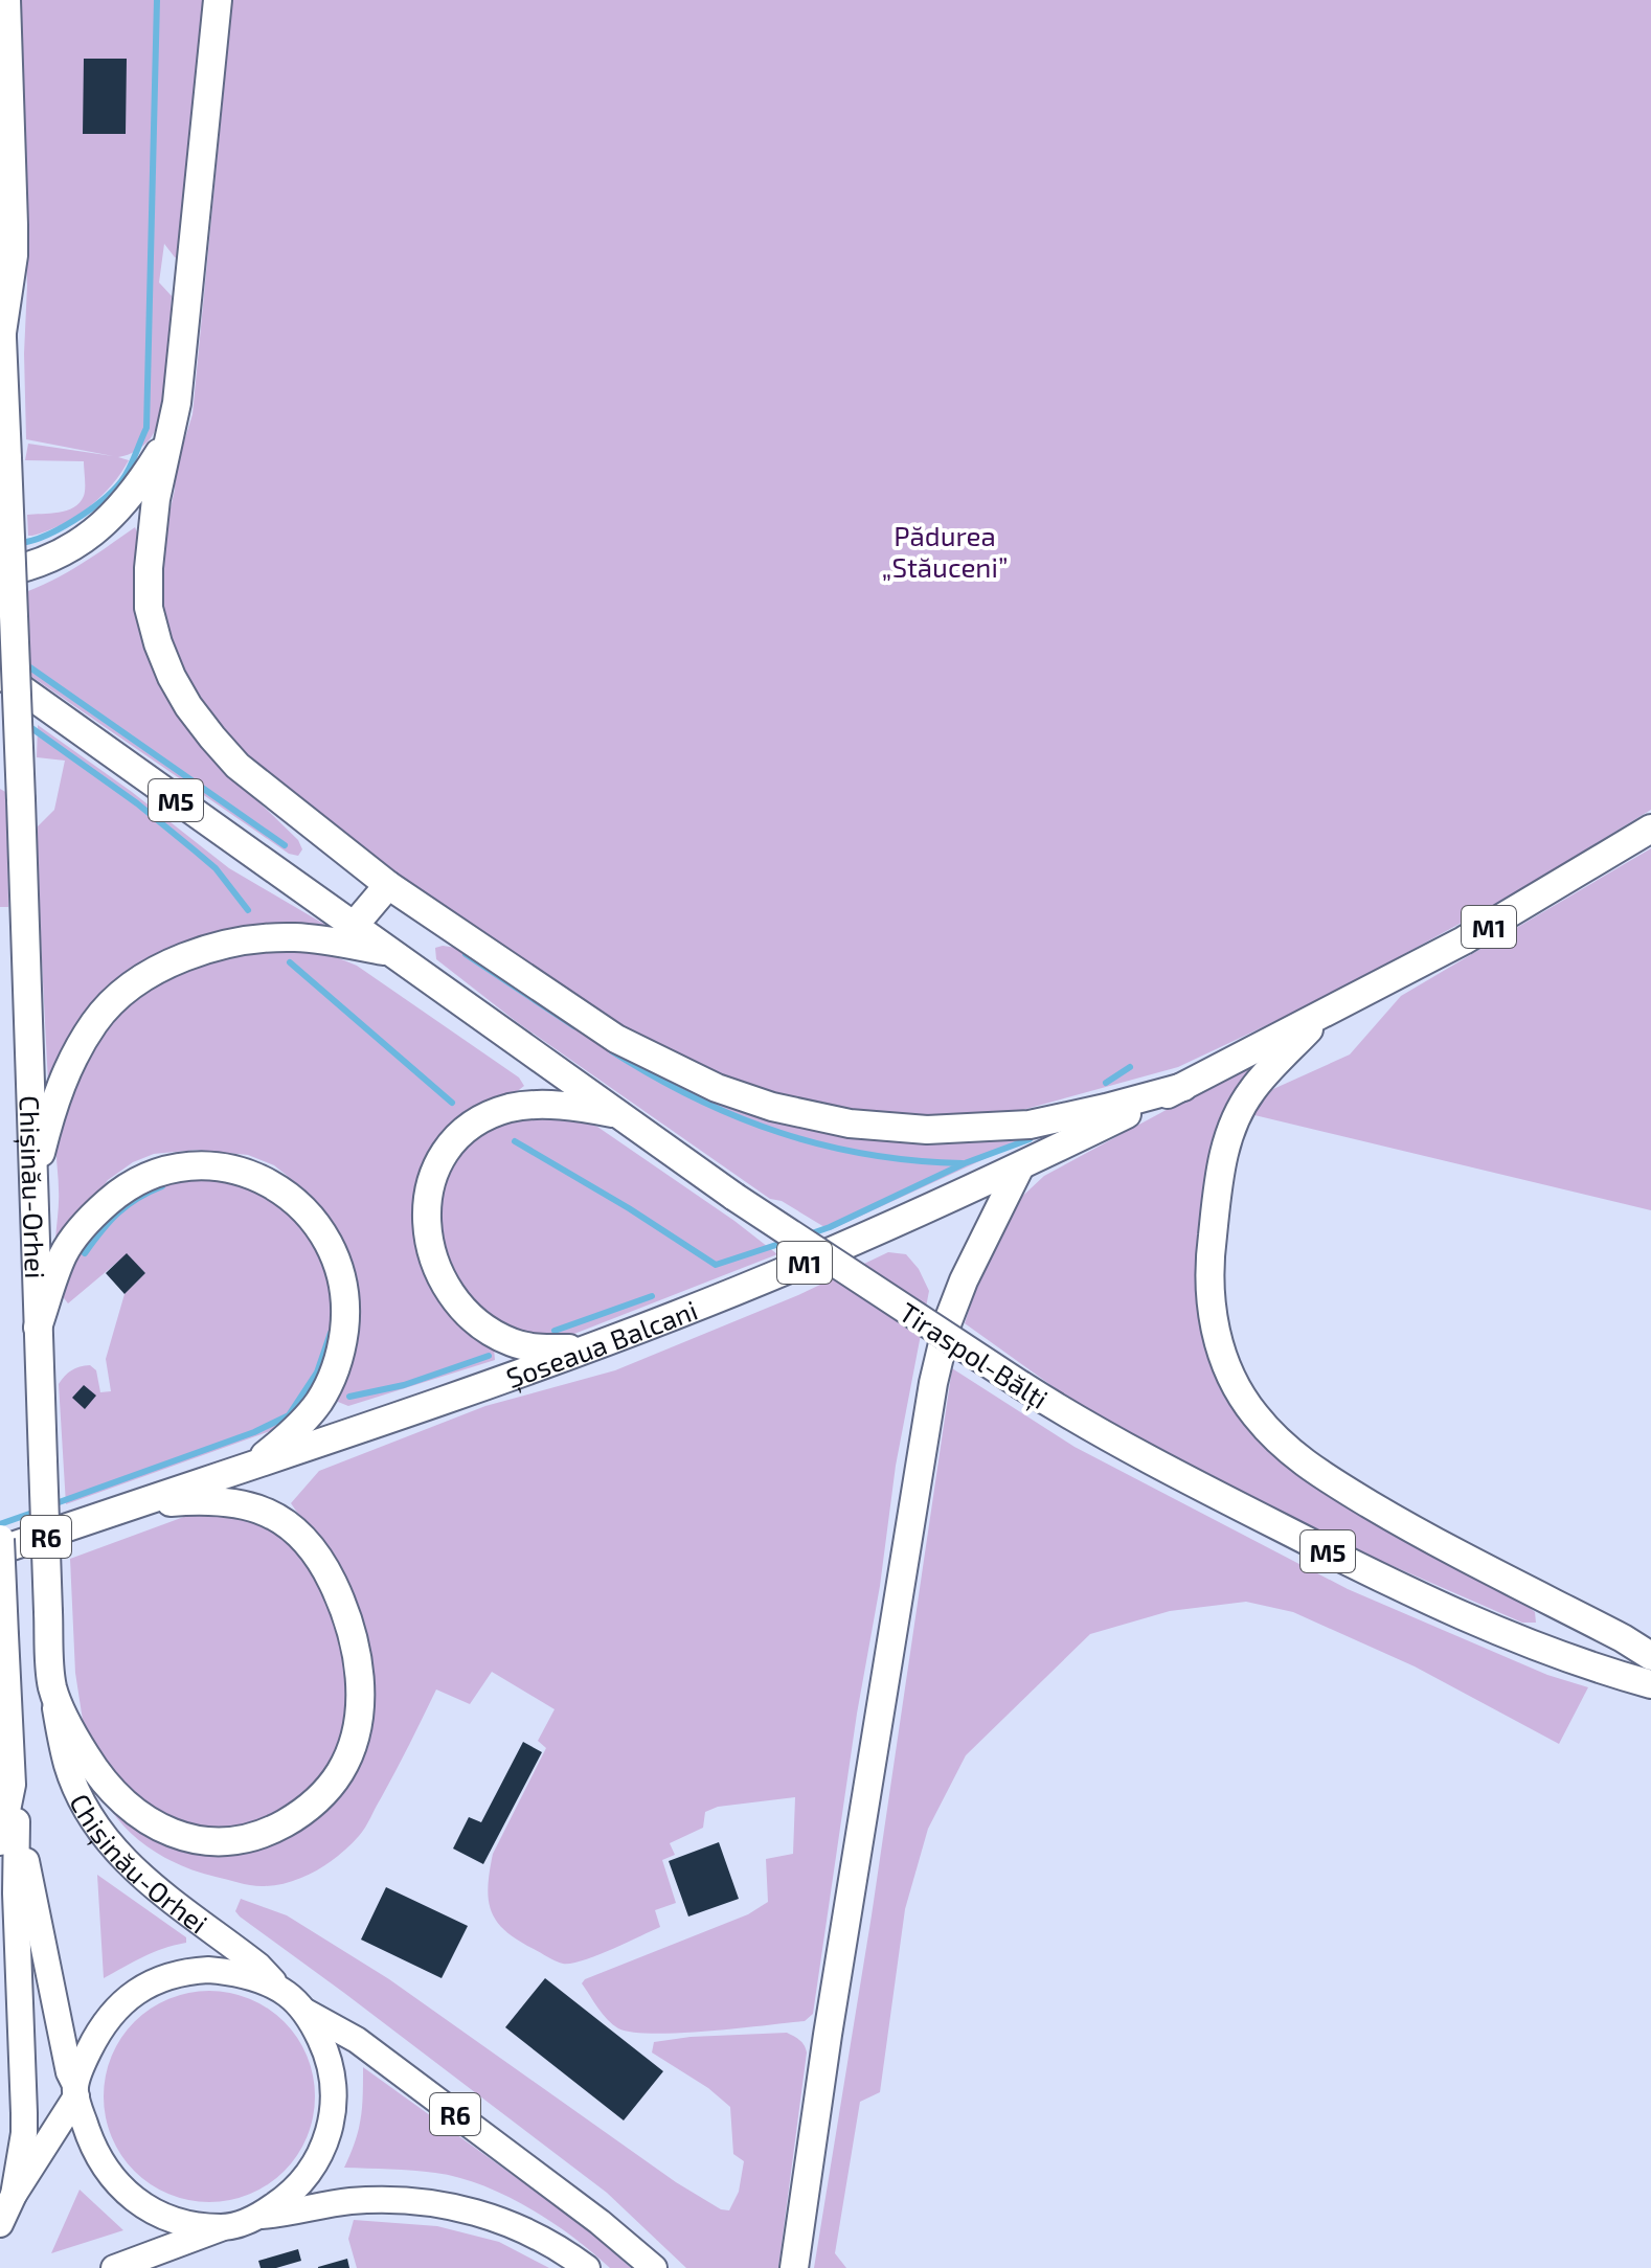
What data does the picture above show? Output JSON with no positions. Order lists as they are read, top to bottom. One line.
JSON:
{"streets":{"highway":["M5","M1","Chișinău-Orhei","Șoseaua Balcani","Tiraspol-Bălți","R6"]},"crossings":[["M5","Tiraspol-Bălți"],["M1","Șoseaua Balcani"],["Chișinău-Orhei","R6"]],"parks":["Pădurea „Stăuceni”"]}
